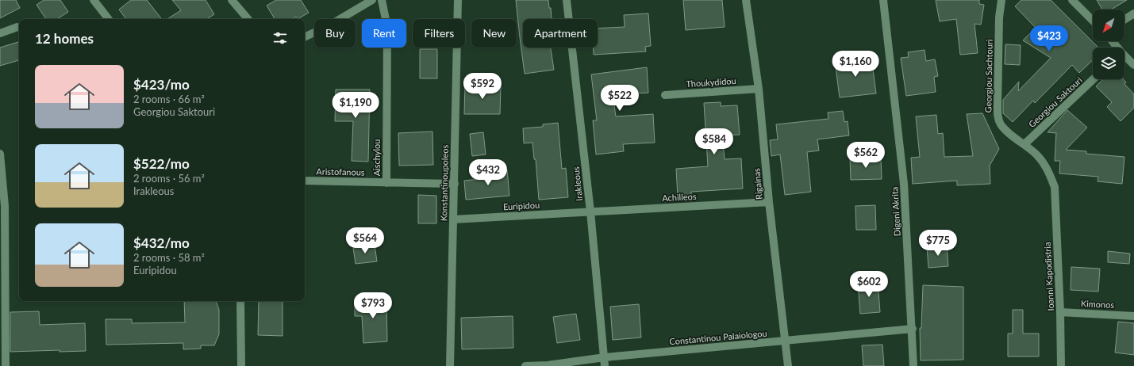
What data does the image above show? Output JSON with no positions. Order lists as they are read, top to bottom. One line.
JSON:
{"streets":{"street":["Georgiou Sachtouri","Thoukydidou","Georgiou Saktouri","Aischylou","Aristofanous","Konstantinoupoleos","Irakleous","Rigainas","Achilleos","Euripidou","Digeni Akrita","Ioanni Kapodistria","Kimonos","Constantinou Palaiologou"]},"crossings":[["Georgiou Sachtouri","Georgiou Saktouri"],["Georgiou Sachtouri","Ioanni Kapodistria"],["Thoukydidou","Rigainas"],["Aischylou","Aristofanous"],["Aristofanous","Konstantinoupoleos"],["Konstantinoupoleos","Euripidou"],["Irakleous","Achilleos"],["Irakleous","Euripidou"],["Irakleous","Constantinou Palaiologou"],["Rigainas","Achilleos"],["Rigainas","Constantinou Palaiologou"],["Achilleos","Euripidou"],["Digeni Akrita","Constantinou Palaiologou"],["Ioanni Kapodistria","Kimonos"]],"north":"bottom left","page":{"chip":["Buy","Rent","Filters","New","Apartment"],"heading":"12 homes","price":["$423","$1,160","$592","$522","$1,190","$584","$562","$432","$564","$775","$602","$793"],"list":[{"name":"$423/mo","note":"2 rooms · 66 m² · Georgiou Saktouri"},{"name":"$522/mo","note":"2 rooms · 56 m² · Irakleous"},{"name":"$432/mo","note":"2 rooms · 58 m² · Euripidou"}]}}
